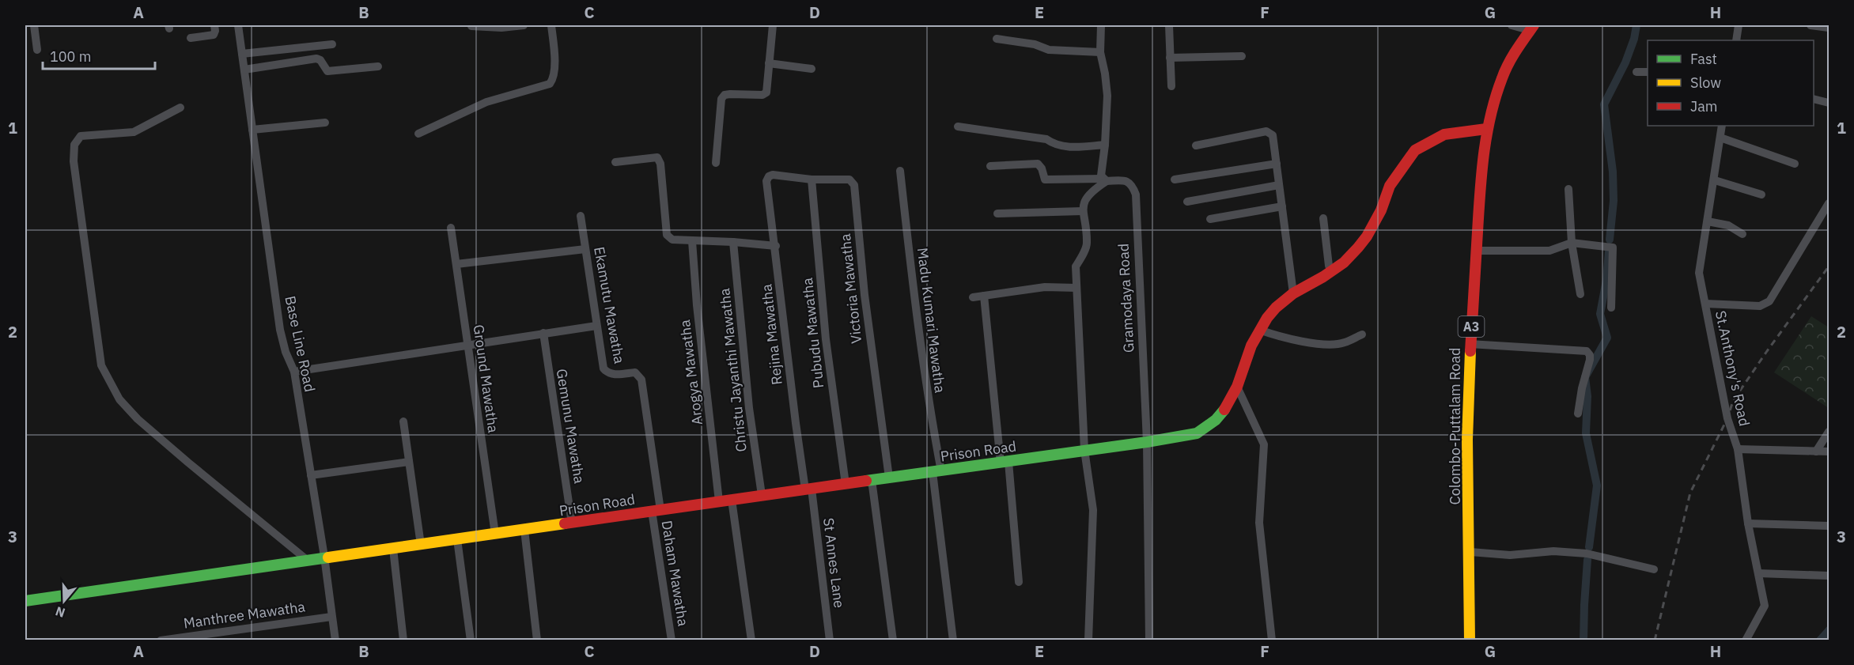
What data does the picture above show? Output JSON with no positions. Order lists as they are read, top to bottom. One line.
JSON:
{"streets":{"main road":["A3","Colombo-Puttalam Road","Prison Road"],"street":["Victoria Mawatha","Gramodaya Road","Ekamutu Mawatha","Madu Kumari Mawatha","Pubudu Mawatha","Rejina Mawatha","Base Line Road","St.Anthony's Road","Christu Jayanthi Mawatha","Arogya Mawatha","Ground Mawatha","Gemunu Mawatha","St Annes Lane","Daham Mawatha","Manthree Mawatha"]},"crossings":[["Victoria Mawatha","Pubudu Mawatha"],["Victoria Mawatha","Rejina Mawatha"],["Victoria Mawatha","Prison Road"],["Gramodaya Road","Prison Road"],["Ekamutu Mawatha","Prison Road"],["Ekamutu Mawatha","Daham Mawatha"],["Madu Kumari Mawatha","Prison Road"],["Pubudu Mawatha","Prison Road"],["Rejina Mawatha","Prison Road"],["Rejina Mawatha","St Annes Lane"],["Base Line Road","Prison Road"],["Base Line Road","Manthree Mawatha"],["Christu Jayanthi Mawatha","Prison Road"],["Arogya Mawatha","Prison Road"],["Ground Mawatha","Prison Road"],["Gemunu Mawatha","Prison Road"],["Colombo-Puttalam Road","Prison Road"],["Prison Road","St Annes Lane"],["Prison Road","Daham Mawatha"]],"legend":["Fast","Slow","Jam"],"scale_bar":"100 m","north":"bottom","grid":{"columns":["A","B","C","D","E","F","G","H"],"rows":["1","2","3"]}}
